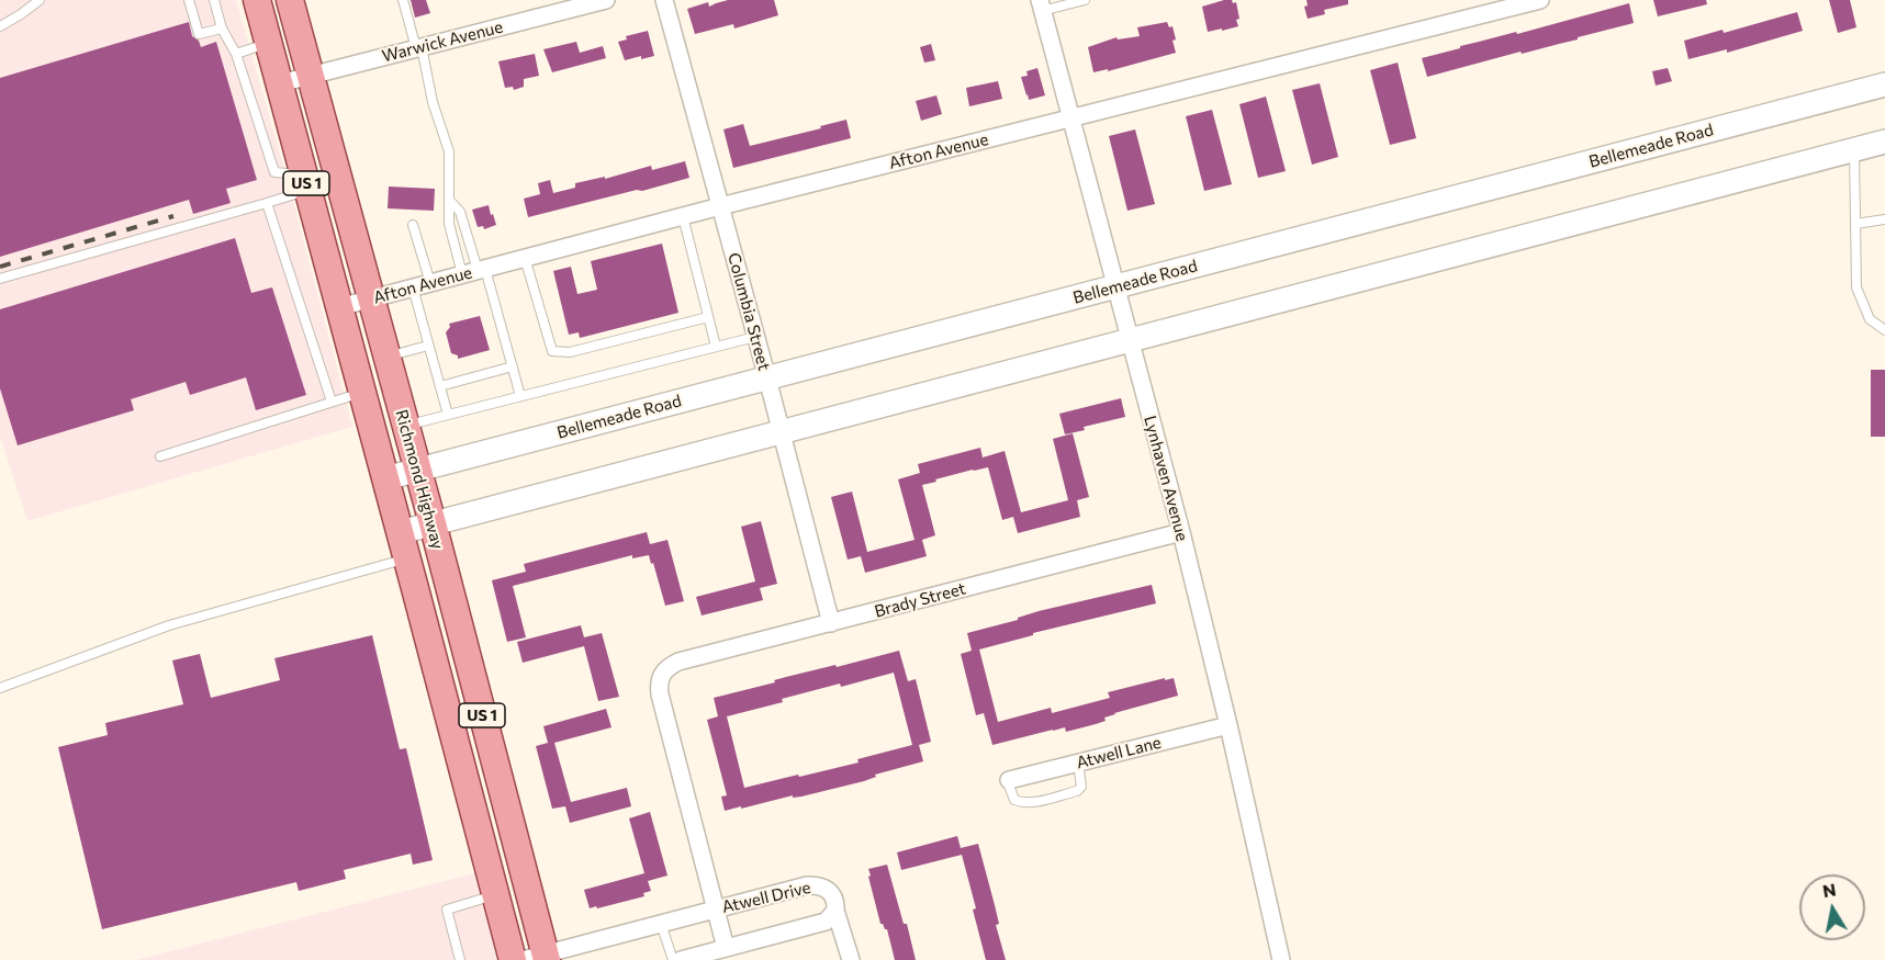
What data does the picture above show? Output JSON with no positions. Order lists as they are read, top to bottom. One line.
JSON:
{"streets":{"main road":["Bellemeade Road","US 1","Richmond Highway"],"street":["Warwick Avenue","Afton Avenue","Columbia Street","Lynhaven Avenue","Brady Street","Atwell Lane","Atwell Drive"]},"crossings":[["Warwick Avenue","Richmond Highway"],["Bellemeade Road","Columbia Street"],["Bellemeade Road","Lynhaven Avenue"],["Bellemeade Road","Richmond Highway"],["Afton Avenue","Columbia Street"],["Afton Avenue","Lynhaven Avenue"],["Afton Avenue","Richmond Highway"],["Columbia Street","Brady Street"],["Lynhaven Avenue","Brady Street"],["Lynhaven Avenue","Atwell Lane"],["Richmond Highway","Atwell Drive"],["Brady Street","Atwell Drive"]],"north":"top"}
